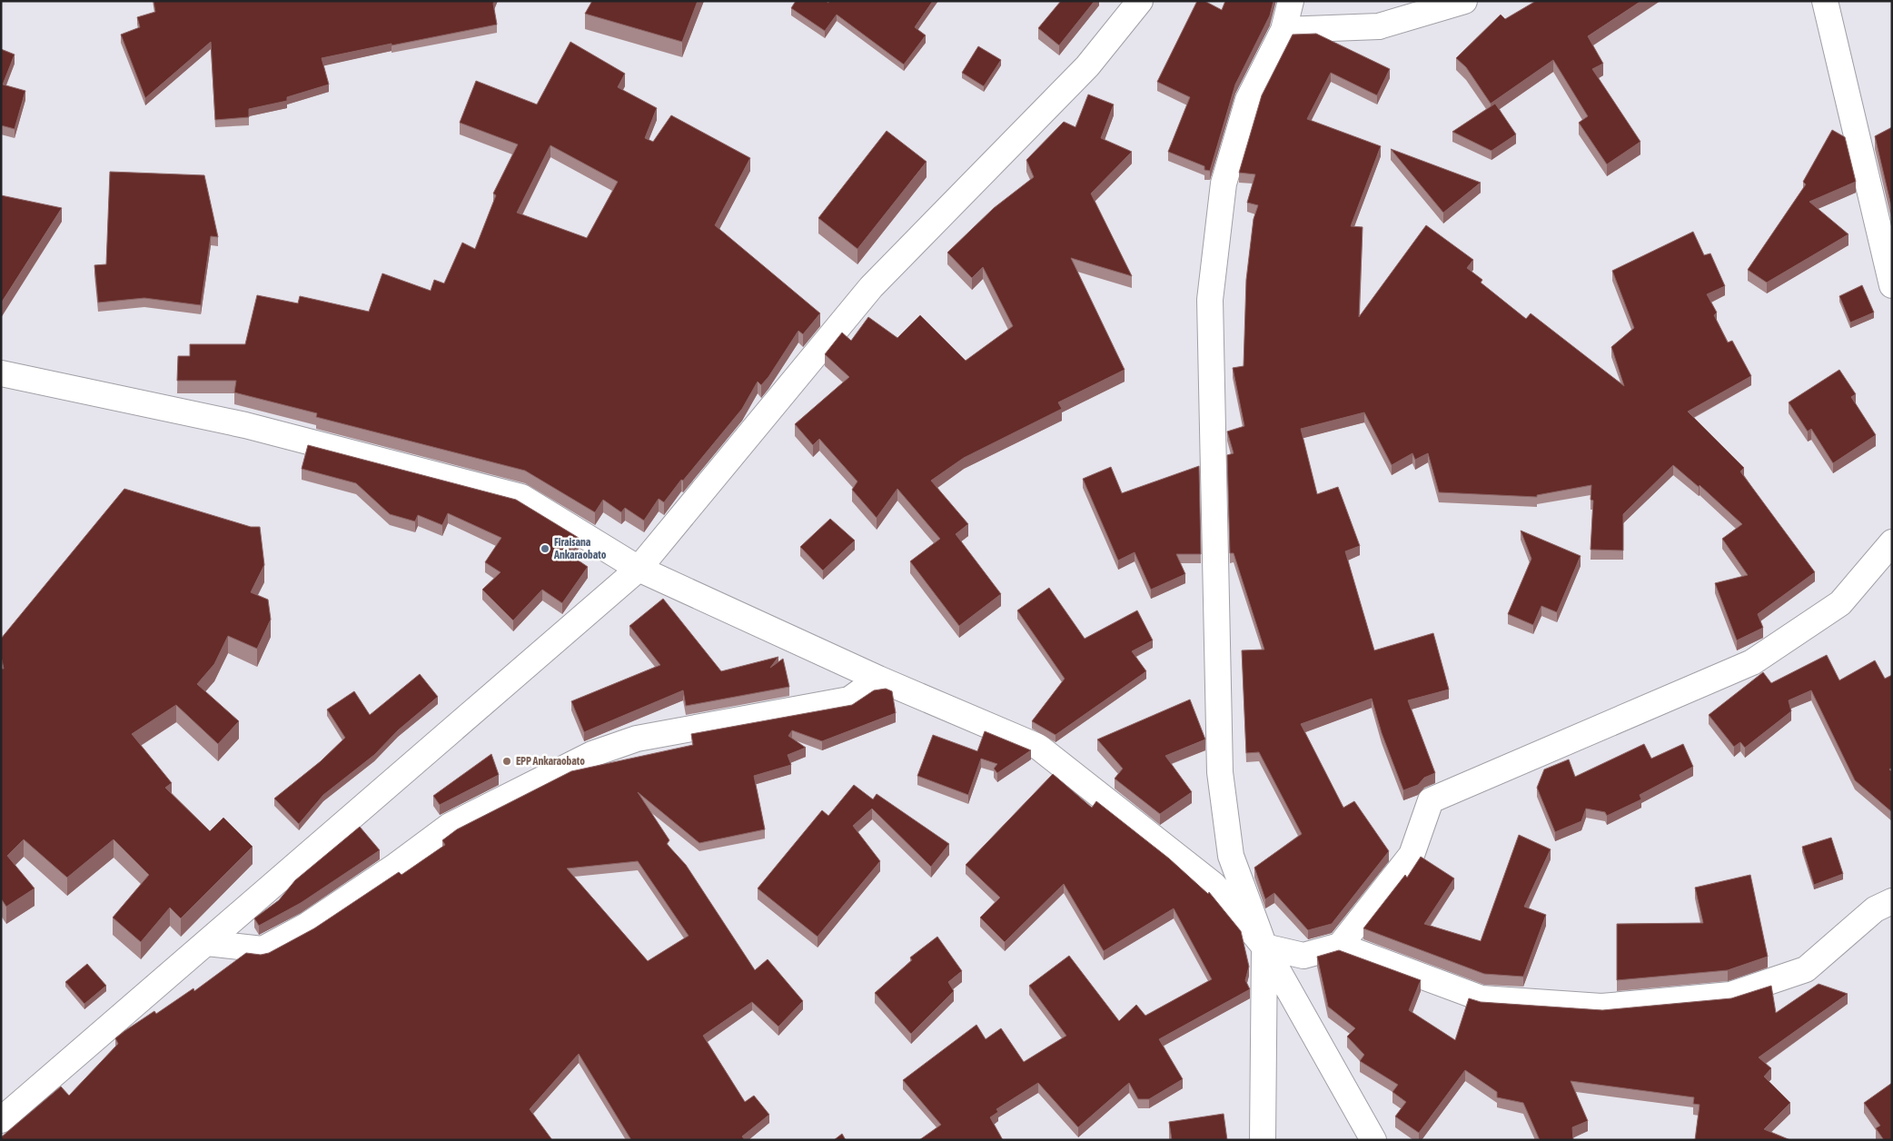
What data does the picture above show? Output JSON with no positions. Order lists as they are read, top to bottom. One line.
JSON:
{"places":["Firaisana Ankaraobato","EPP Ankaraobato"]}
